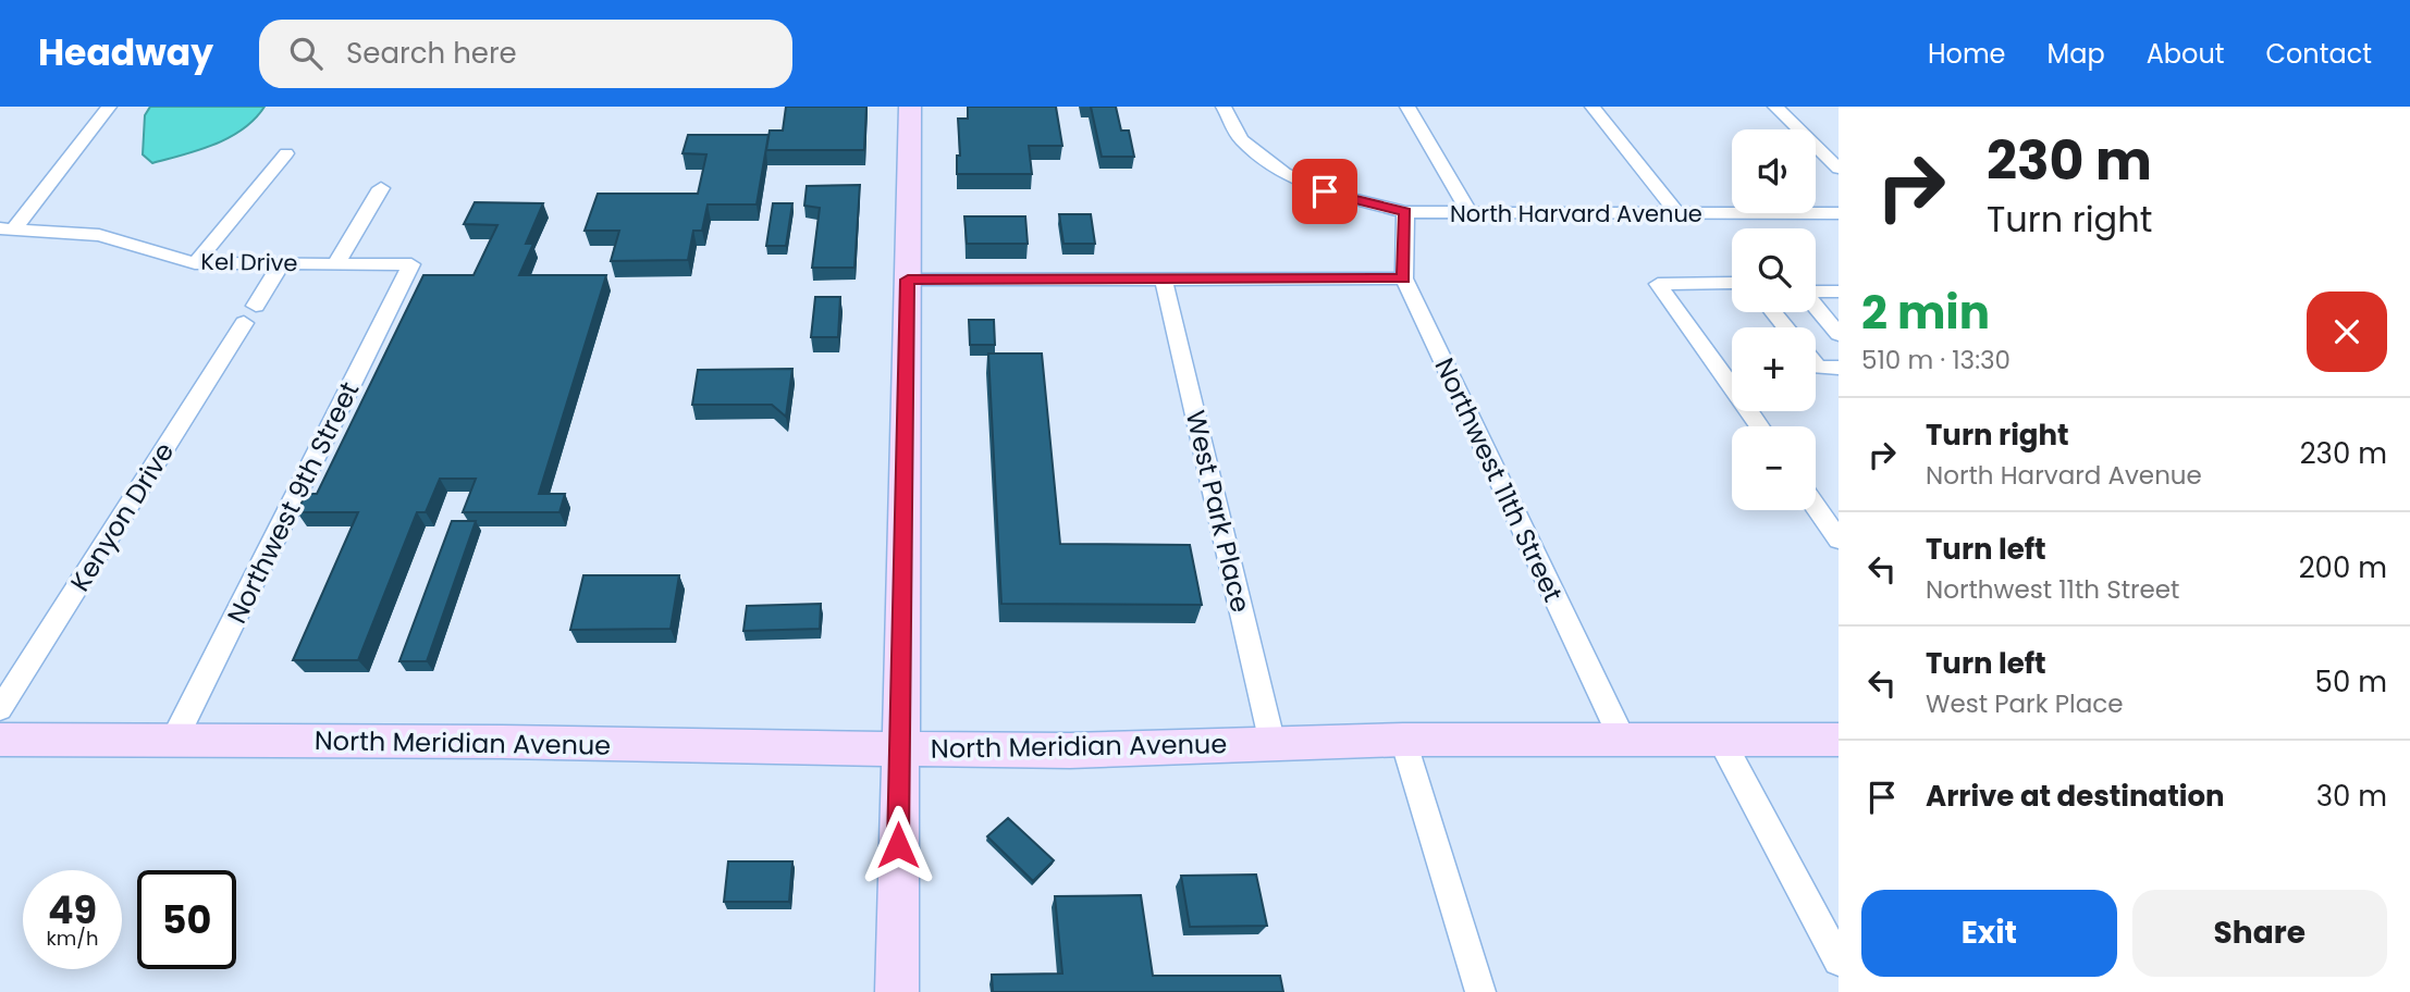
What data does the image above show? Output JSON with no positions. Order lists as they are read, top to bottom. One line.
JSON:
{"streets":{"main road":["North Meridian Avenue"],"street":["North Harvard Avenue","Kel Drive","Northwest 11th Street","Northwest 9th Street","West Park Place","Kenyon Drive"]},"crossings":[["North Harvard Avenue","Northwest 11th Street"],["Kel Drive","Northwest 9th Street"],["Kel Drive","Kenyon Drive"],["Northwest 11th Street","North Meridian Avenue"],["Northwest 9th Street","North Meridian Avenue"],["West Park Place","North Meridian Avenue"]],"page":{"header":"Headway","search":"Search here","nav":["Home","Map","About","Contact"],"turn":["230 m","Turn right"],"map_buttons":["+","−"],"heading":["2 min","510 m · 13:30"],"list":[{"name":"Turn right","note":"North Harvard Avenue","value":"230 m"},{"name":"Turn left","note":"Northwest 11th Street","value":"200 m"},{"name":"Turn left","note":"West Park Place","value":"50 m"},{"name":"Arrive at destination","value":"30 m"}],"speed":"49 km/h","limit":"50","buttons":["Exit","Share"]}}
